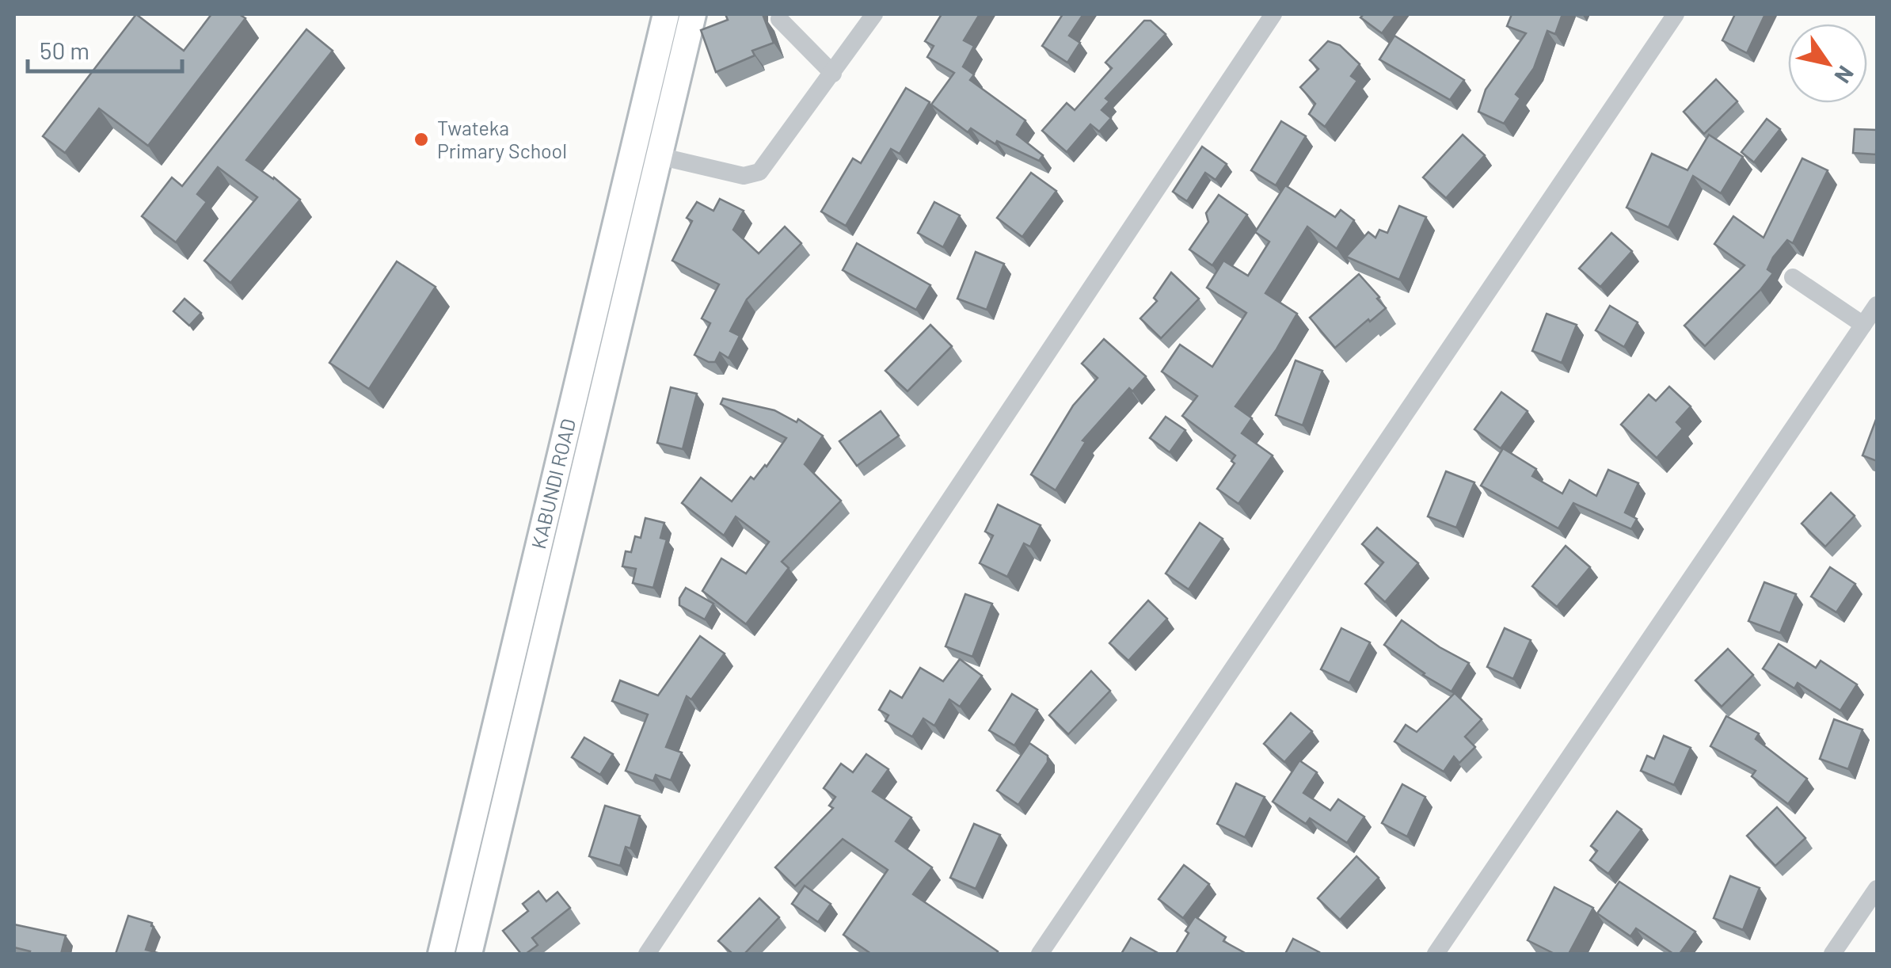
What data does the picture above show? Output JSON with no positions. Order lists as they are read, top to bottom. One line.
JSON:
{"streets":{"street":["KABUNDI ROAD"]},"places":["Twateka Primary School"],"scale_bar":"50 m","north":"bottom right"}
